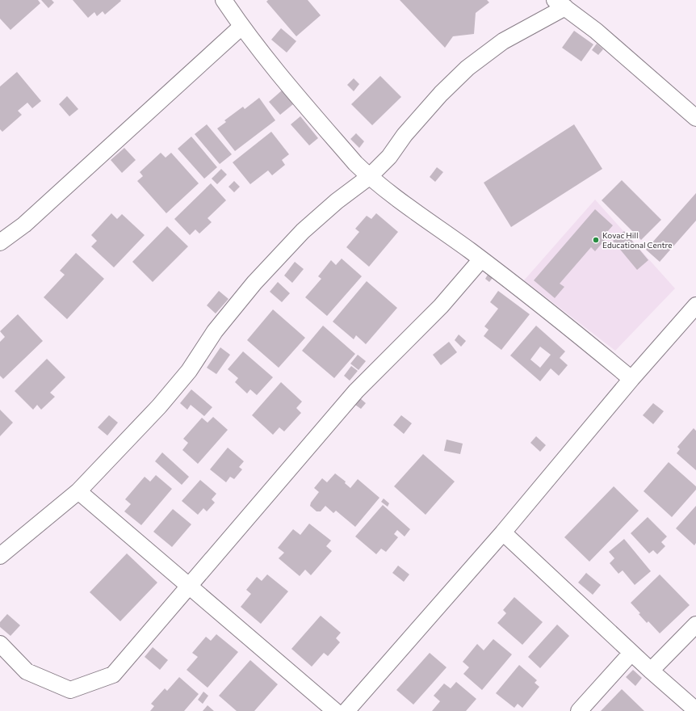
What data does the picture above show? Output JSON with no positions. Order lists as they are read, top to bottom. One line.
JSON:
{"places":["Kovac Hill Educational Centre"]}
